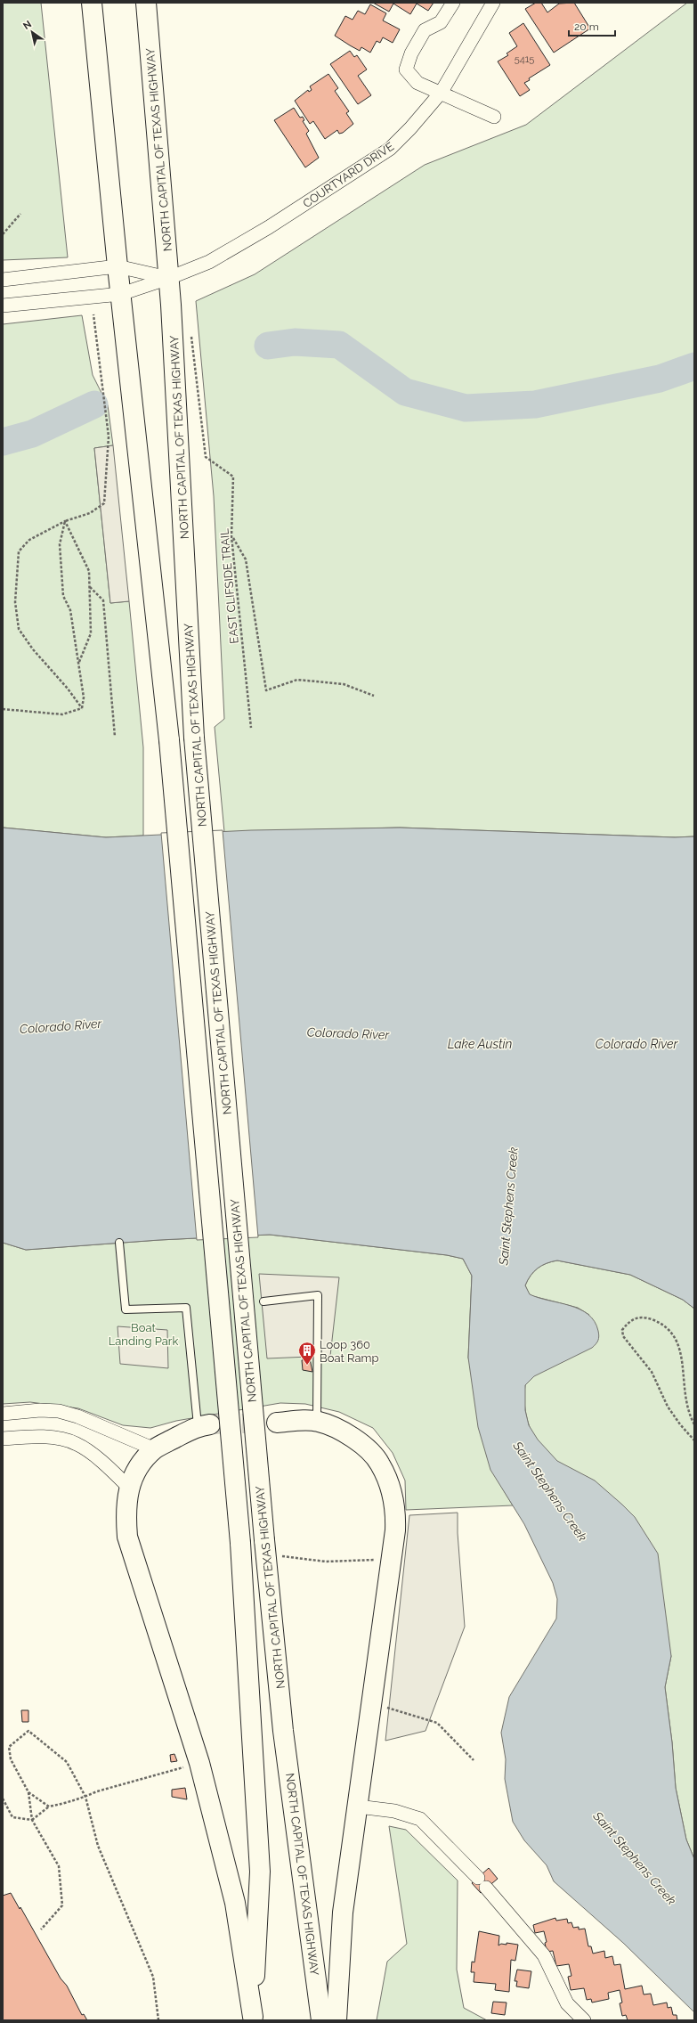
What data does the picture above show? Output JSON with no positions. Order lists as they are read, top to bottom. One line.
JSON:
{"streets":{"highway":["NORTH CAPITAL OF TEXAS HIGHWAY"],"street":["COURTYARD DRIVE"],"path":["EAST CLIFSIDE TRAIL"]},"crossings":[["NORTH CAPITAL OF TEXAS HIGHWAY","COURTYARD DRIVE"]],"water":["Colorado River","Lake Austin","Saint Stephens Creek"],"parks":["Boat Landing Park"],"places":{"building":["Loop 360 Boat Ramp"]},"house_numbers":["5415"],"scale_bar":"20 m","north":"top left"}
